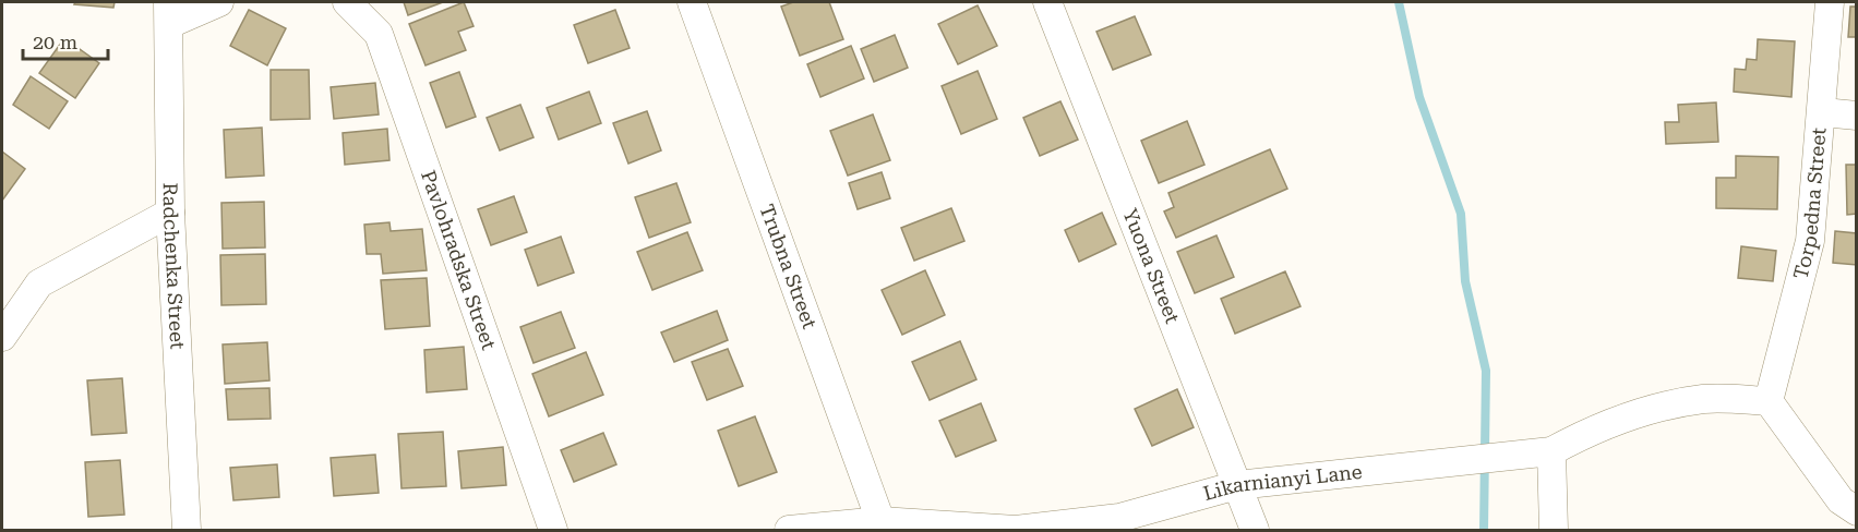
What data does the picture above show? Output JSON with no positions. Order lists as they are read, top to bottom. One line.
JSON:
{"streets":{"street":["Torpedna Street","Pavlohradska Street","Radchenka Street","Trubna Street","Yuona Street","Likarnianyi Lane"]},"crossings":[["Torpedna Street","Likarnianyi Lane"],["Trubna Street","Likarnianyi Lane"],["Yuona Street","Likarnianyi Lane"]],"scale_bar":"20 m"}
